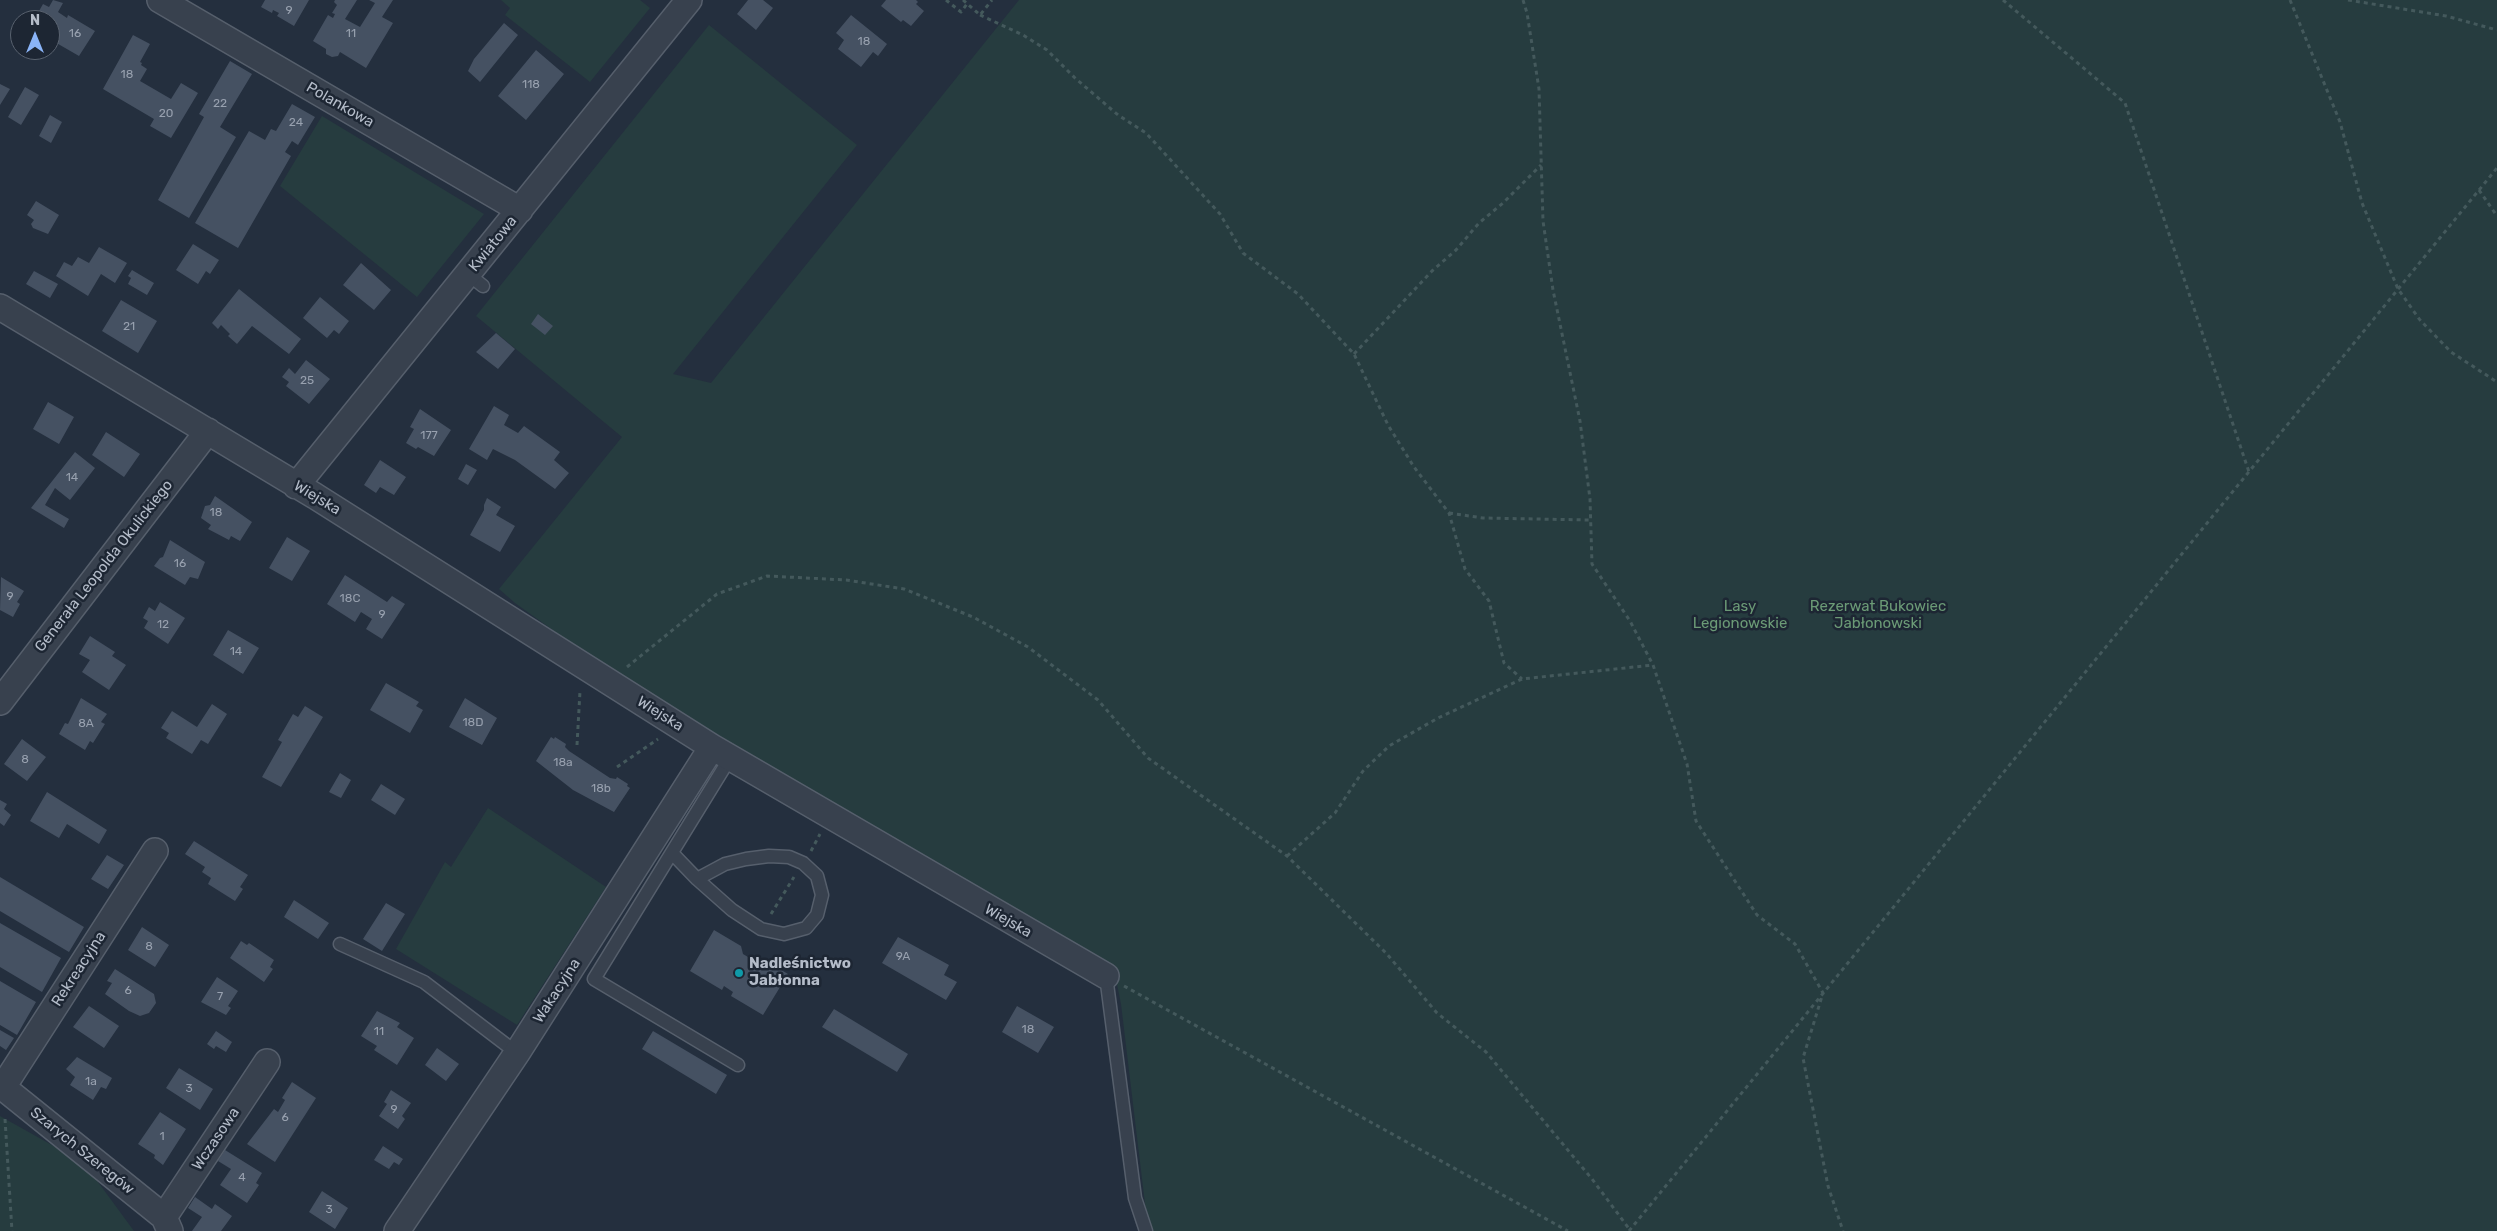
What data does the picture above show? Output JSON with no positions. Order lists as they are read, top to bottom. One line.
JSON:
{"streets":{"street":["Polankowa","Kwiatowa","Wiejska","Generała Leopolda Okulickiego","Rekreacyjna","Wakacyjna","Wczasowa","Szarych Szeregów"]},"crossings":[["Polankowa","Kwiatowa"],["Kwiatowa","Wiejska"],["Wiejska","Generała Leopolda Okulickiego"],["Wiejska","Wakacyjna"],["Rekreacyjna","Szarych Szeregów"],["Wczasowa","Szarych Szeregów"]],"parks":["Lasy Legionowskie","Rezerwat Bukowiec Jabłonowski"],"places":["Nadleśnictwo Jabłonna"],"house_numbers":["9","16","11","18","18","118","22","20","24","21","25","177","14","18","16","9","18C","9","12","14","18D","8A","8","18a","18b","8","9A","6","7","18","11","1a","3","9","6","1","4","3"],"north":"top"}
